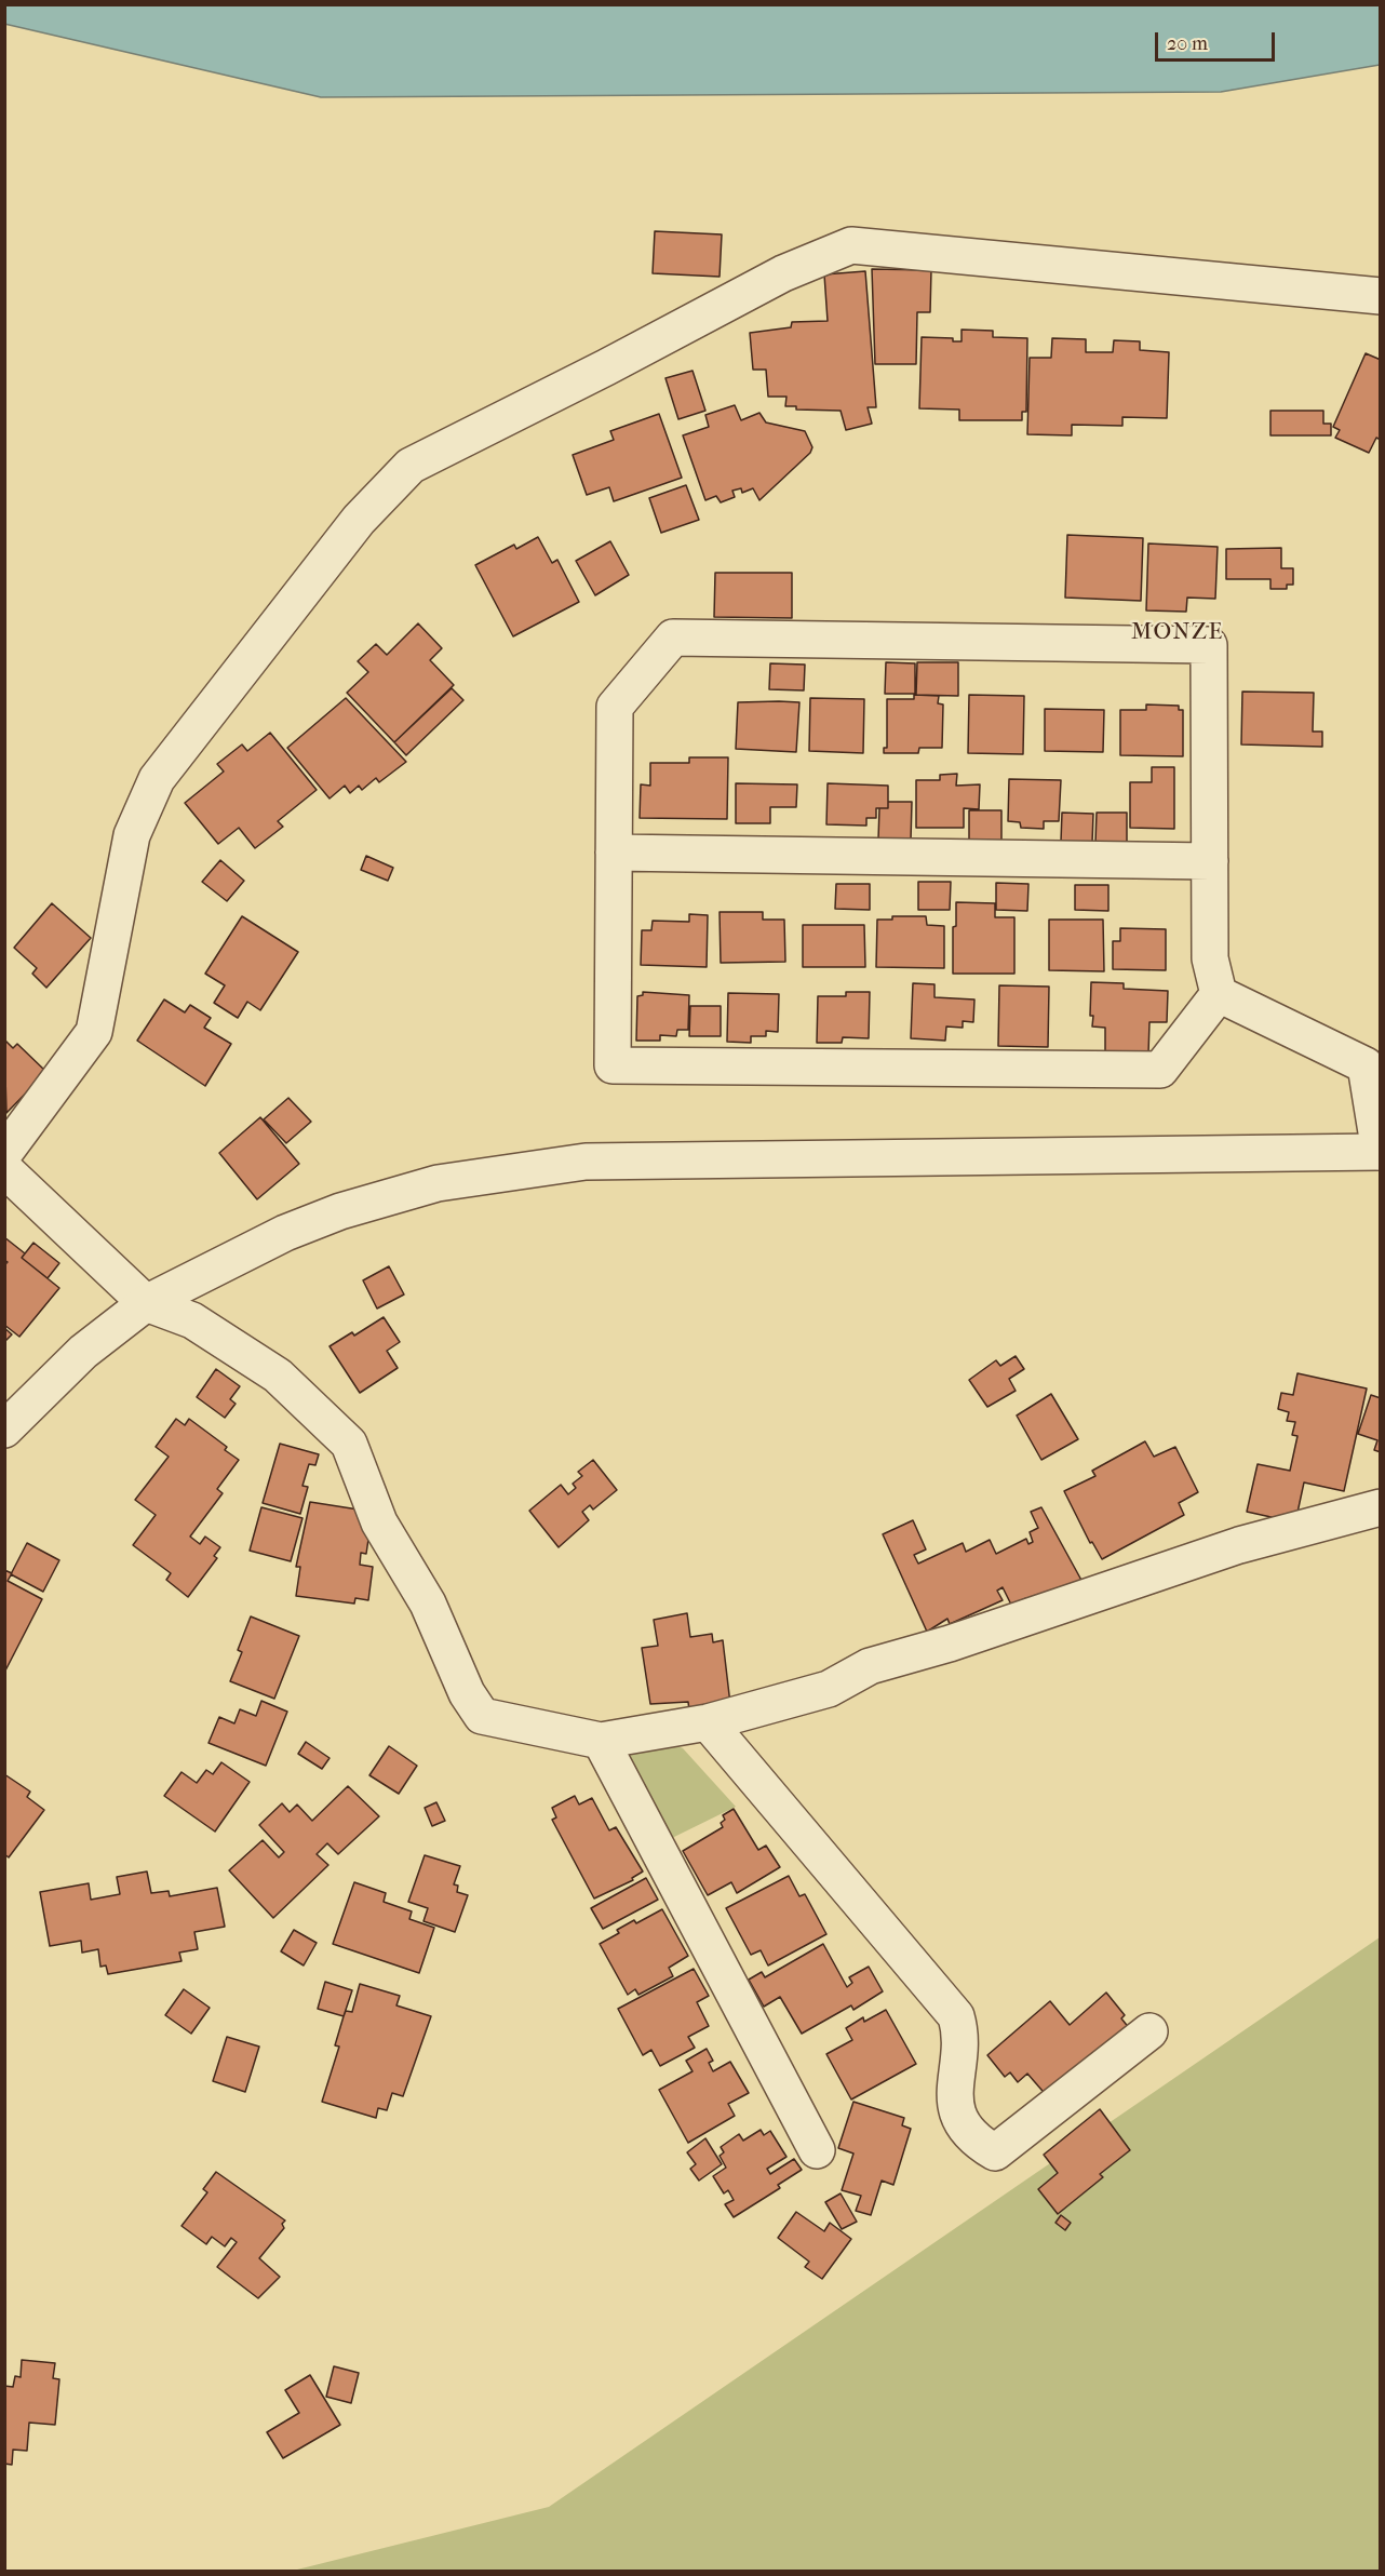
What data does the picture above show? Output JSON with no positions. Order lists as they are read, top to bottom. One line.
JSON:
{"districts":["MONZE"],"scale_bar":"20 m"}
